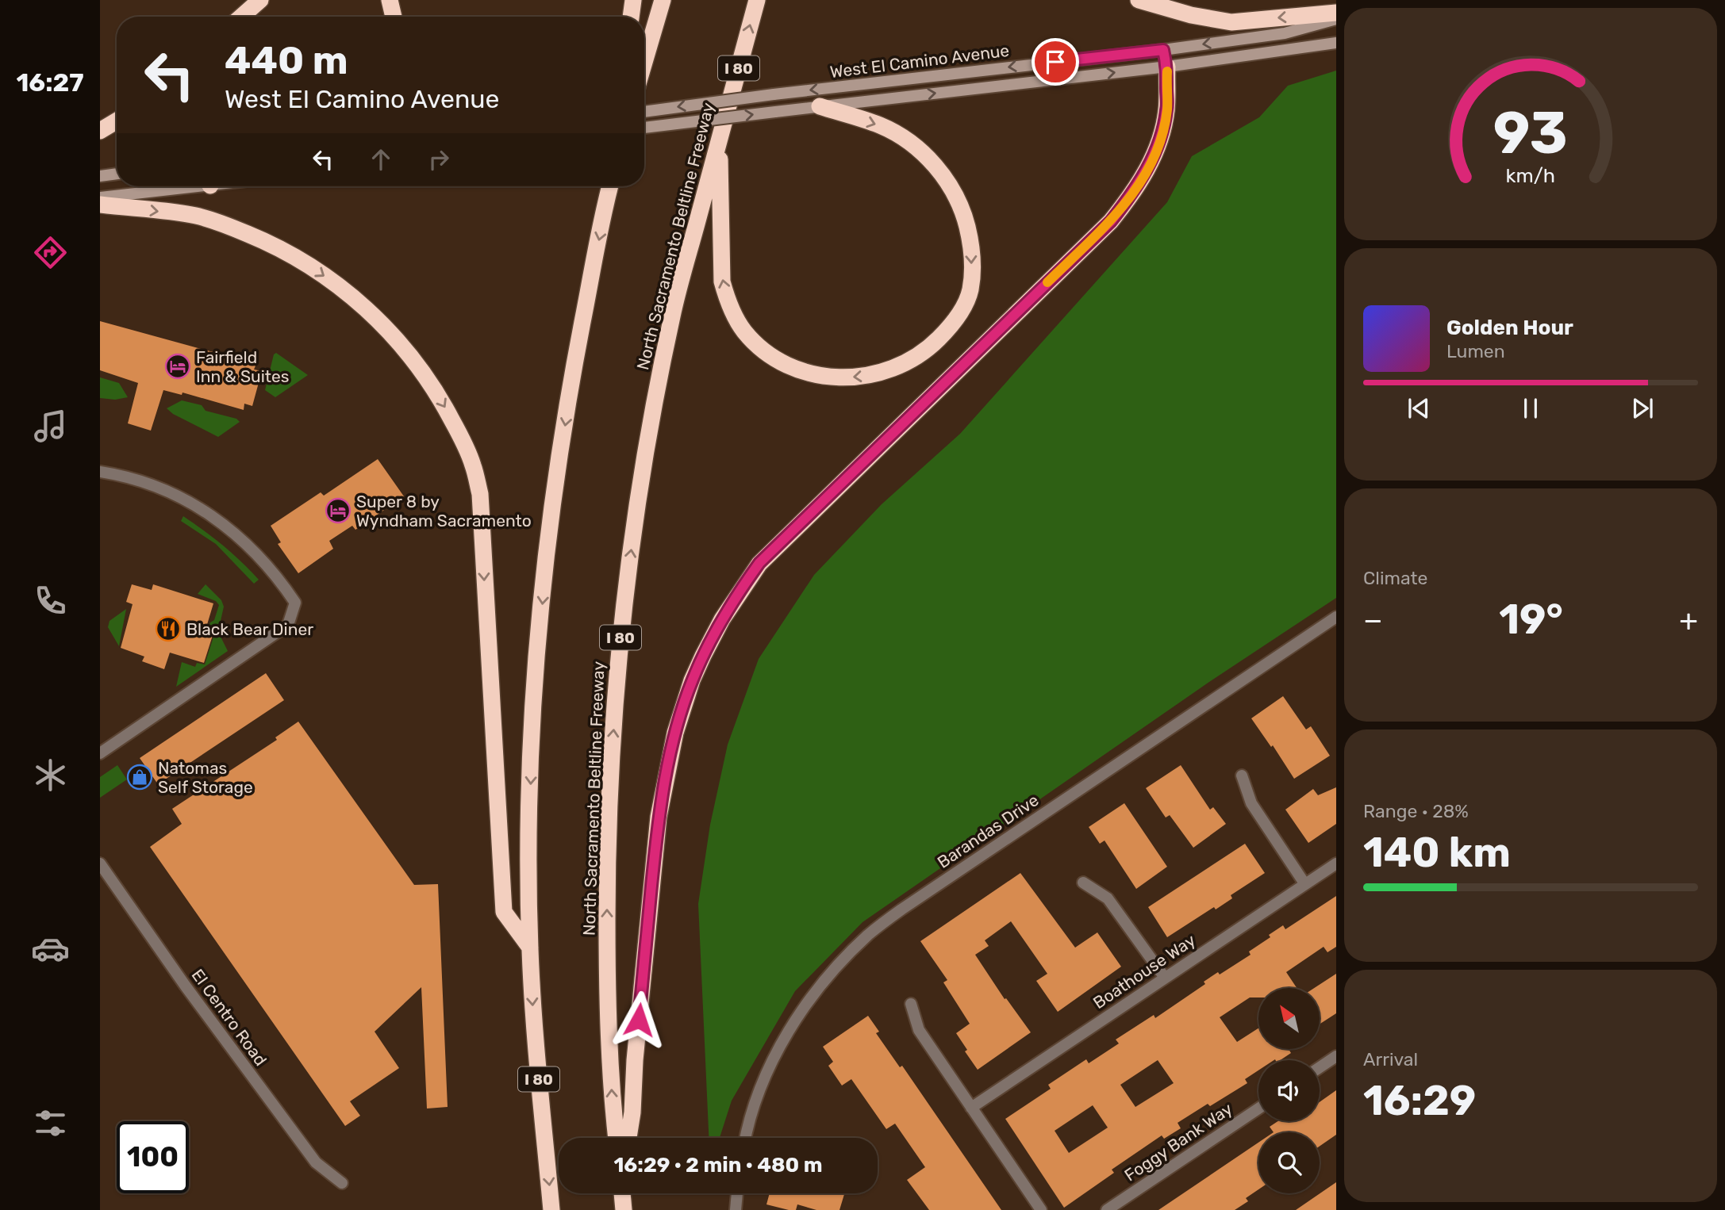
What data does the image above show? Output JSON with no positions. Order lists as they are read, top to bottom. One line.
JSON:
{"streets":{"highway":["I 80","North Sacramento Beltline Freeway"],"main road":["West El Camino Avenue"],"street":["Barandas Drive","Boathouse Way","El Centro Road","Foggy Bank Way"]},"places":{"hotel":["Fairfield Inn & Suites","Super 8 by Wyndham Sacramento"],"restaurant":["Black Bear Diner"],"shop":["Natomas Self Storage"]},"north":"top left","page":{"tabs":"16:27","turn":["440 m","West El Camino Avenue"],"song":["Golden Hour","Lumen"],"tile":["Climate",["Range · 28%","140 km"],["Arrival","16:29"]],"heat":["−","19°","+"],"limit":"100","trip":"16:29 · 2 min · 480 m","gauge":["93","km/h"]}}
